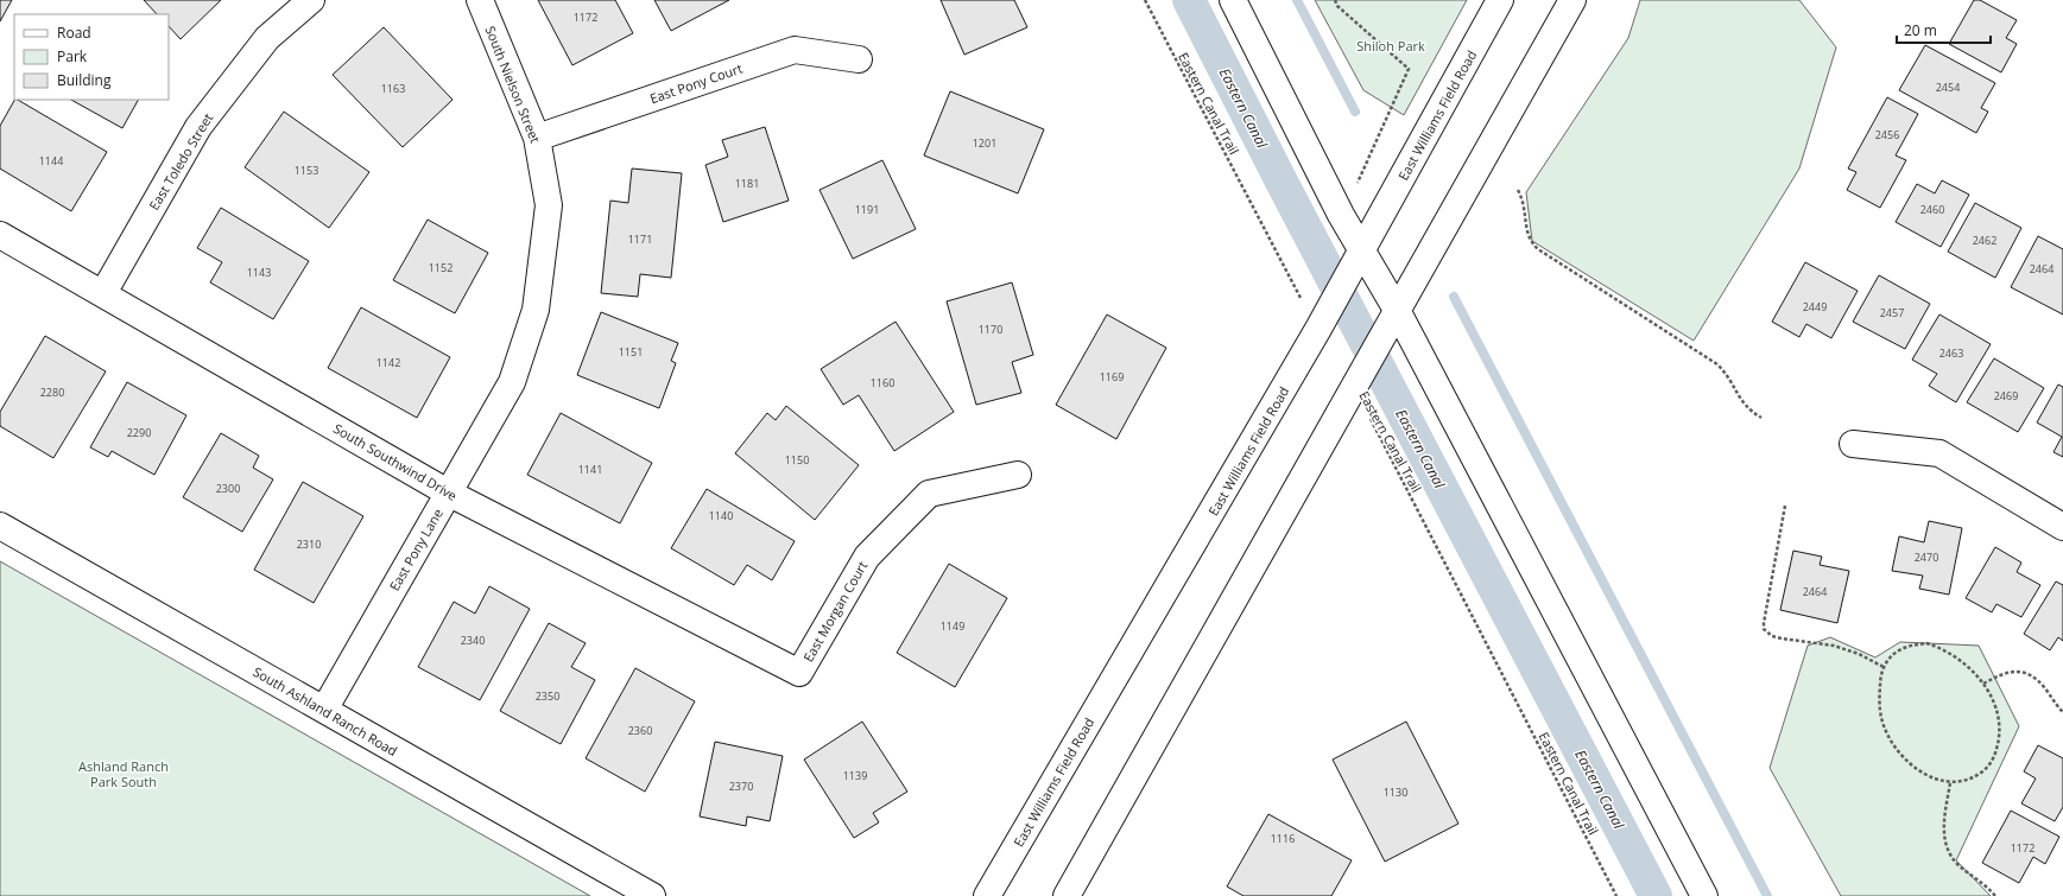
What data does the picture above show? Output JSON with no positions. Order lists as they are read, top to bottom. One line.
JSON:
{"streets":{"street":["East Pony Court","South Nielson Street","East Williams Field Road","East Toledo Street","South Southwind Drive","East Pony Lane","East Morgan Court","South Ashland Ranch Road"],"path":["Eastern Canal Trail"]},"crossings":[["East Pony Court","South Nielson Street"],["South Nielson Street","East Pony Lane"],["Eastern Canal Trail","East Williams Field Road"],["East Toledo Street","South Southwind Drive"],["South Southwind Drive","East Pony Lane"],["South Southwind Drive","East Morgan Court"],["East Pony Lane","South Ashland Ranch Road"]],"water":["Eastern Canal"],"parks":["Shiloh Park","Ashland Ranch Park South"],"house_numbers":["1172","2454","1163","2456","1201","1144","1153","1181","1191","2460","1171","2462","1152","2464","1143","2449","2457","1170","1151","2463","1142","1169","1160","2280","2469","2290","1150","1141","2300","1140","2310","2470","2464","1149","2340","2350","2360","1139","2370","1130","1116","1172"],"legend":["Road","Park","Building"],"scale_bar":"20 m"}
